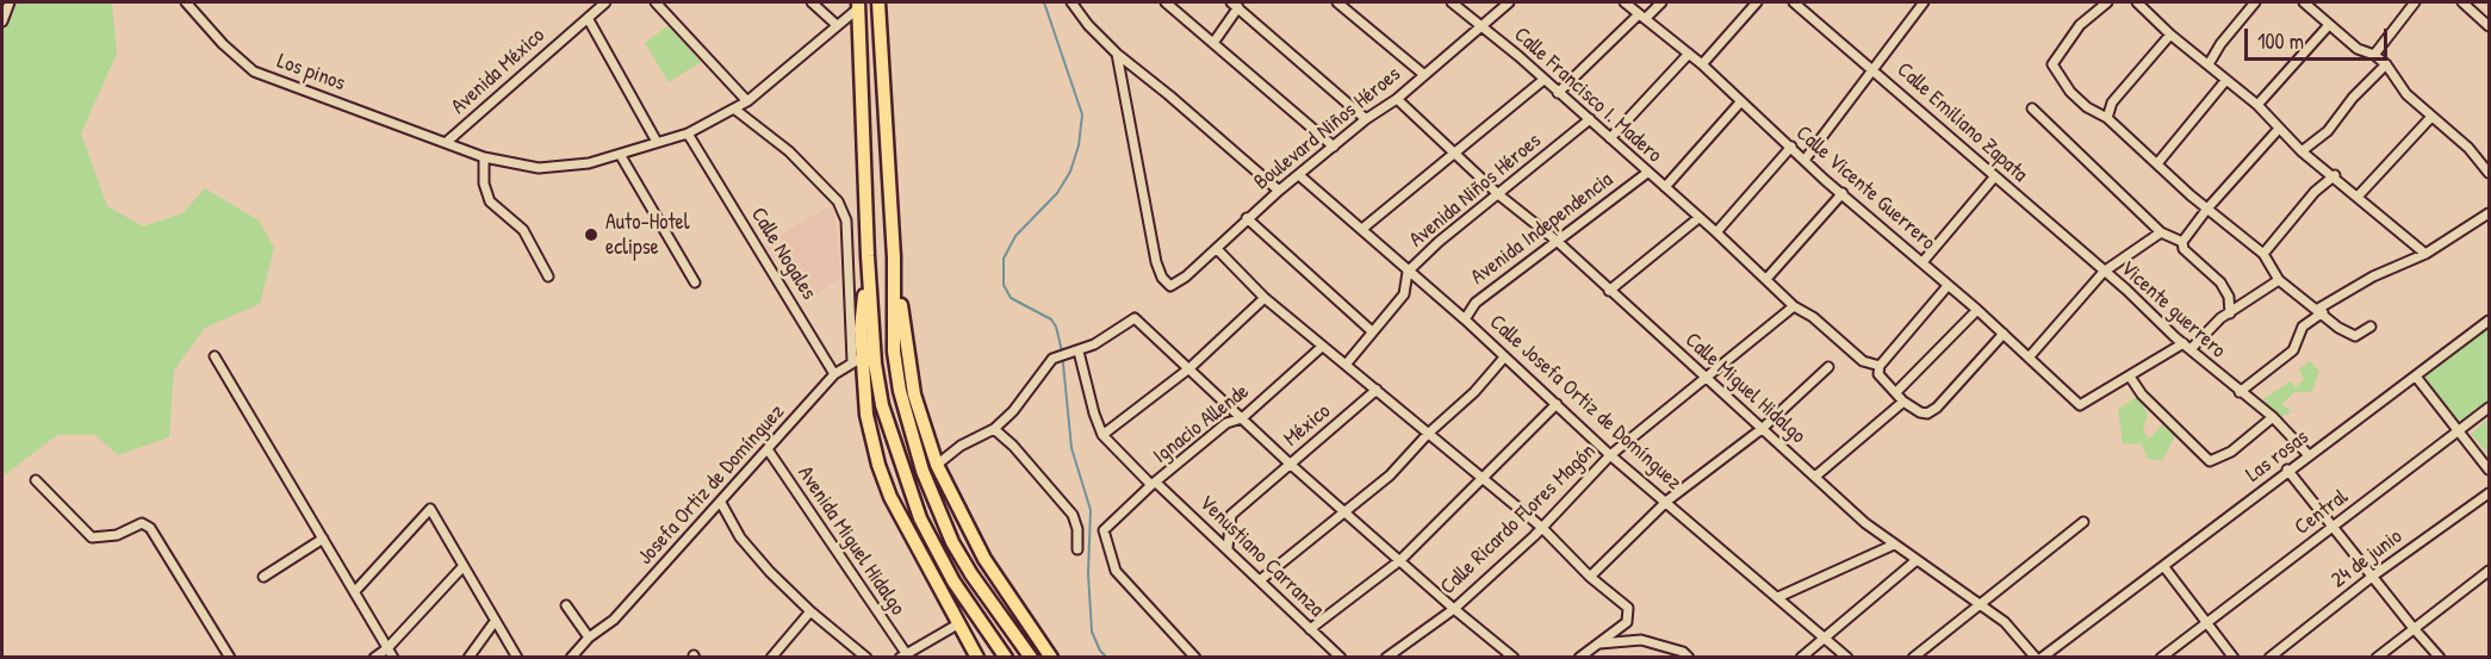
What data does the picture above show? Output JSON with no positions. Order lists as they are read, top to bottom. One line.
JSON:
{"streets":{"street":["Avenida México","Los pinos","Calle Francisco I. Madero","Calle Emiliano Zapata","Boulevard Niños Héroes","Calle Vicente Guerrero","Avenida Niños Héroes","Avenida Independencia","Calle Nogales","Vicente guerrero","Calle Miguel Hidalgo","Calle Josefa Ortiz de Domínguez","Ignacio Allende","México","Las rosas","Josefa Ortiz de Domínguez","Central","Calle Ricardo Flores Magón","Avenida Miguel Hidalgo","Venustiano Carranza","24 de junio"]},"crossings":[["Avenida México","Los pinos"],["Los pinos","Calle Nogales"],["Calle Francisco I. Madero","Boulevard Niños Héroes"],["Calle Francisco I. Madero","Avenida Niños Héroes"],["Calle Francisco I. Madero","Avenida Independencia"],["Calle Francisco I. Madero","Calle Ricardo Flores Magón"],["Calle Emiliano Zapata","Vicente guerrero"],["Boulevard Niños Héroes","Calle Miguel Hidalgo"],["Boulevard Niños Héroes","Calle Josefa Ortiz de Domínguez"],["Calle Vicente Guerrero","Vicente guerrero"],["Avenida Niños Héroes","Calle Miguel Hidalgo"],["Avenida Niños Héroes","Calle Josefa Ortiz de Domínguez"],["Avenida Independencia","Calle Miguel Hidalgo"],["Avenida Independencia","Calle Josefa Ortiz de Domínguez"],["Calle Nogales","Josefa Ortiz de Domínguez"],["Vicente guerrero","Las rosas"],["Calle Miguel Hidalgo","Calle Ricardo Flores Magón"],["Calle Josefa Ortiz de Domínguez","Calle Ricardo Flores Magón"],["Ignacio Allende","Venustiano Carranza"],["México","Venustiano Carranza"],["Josefa Ortiz de Domínguez","Avenida Miguel Hidalgo"]],"places":["Auto-Hotel eclipse"],"scale_bar":"100 m"}
